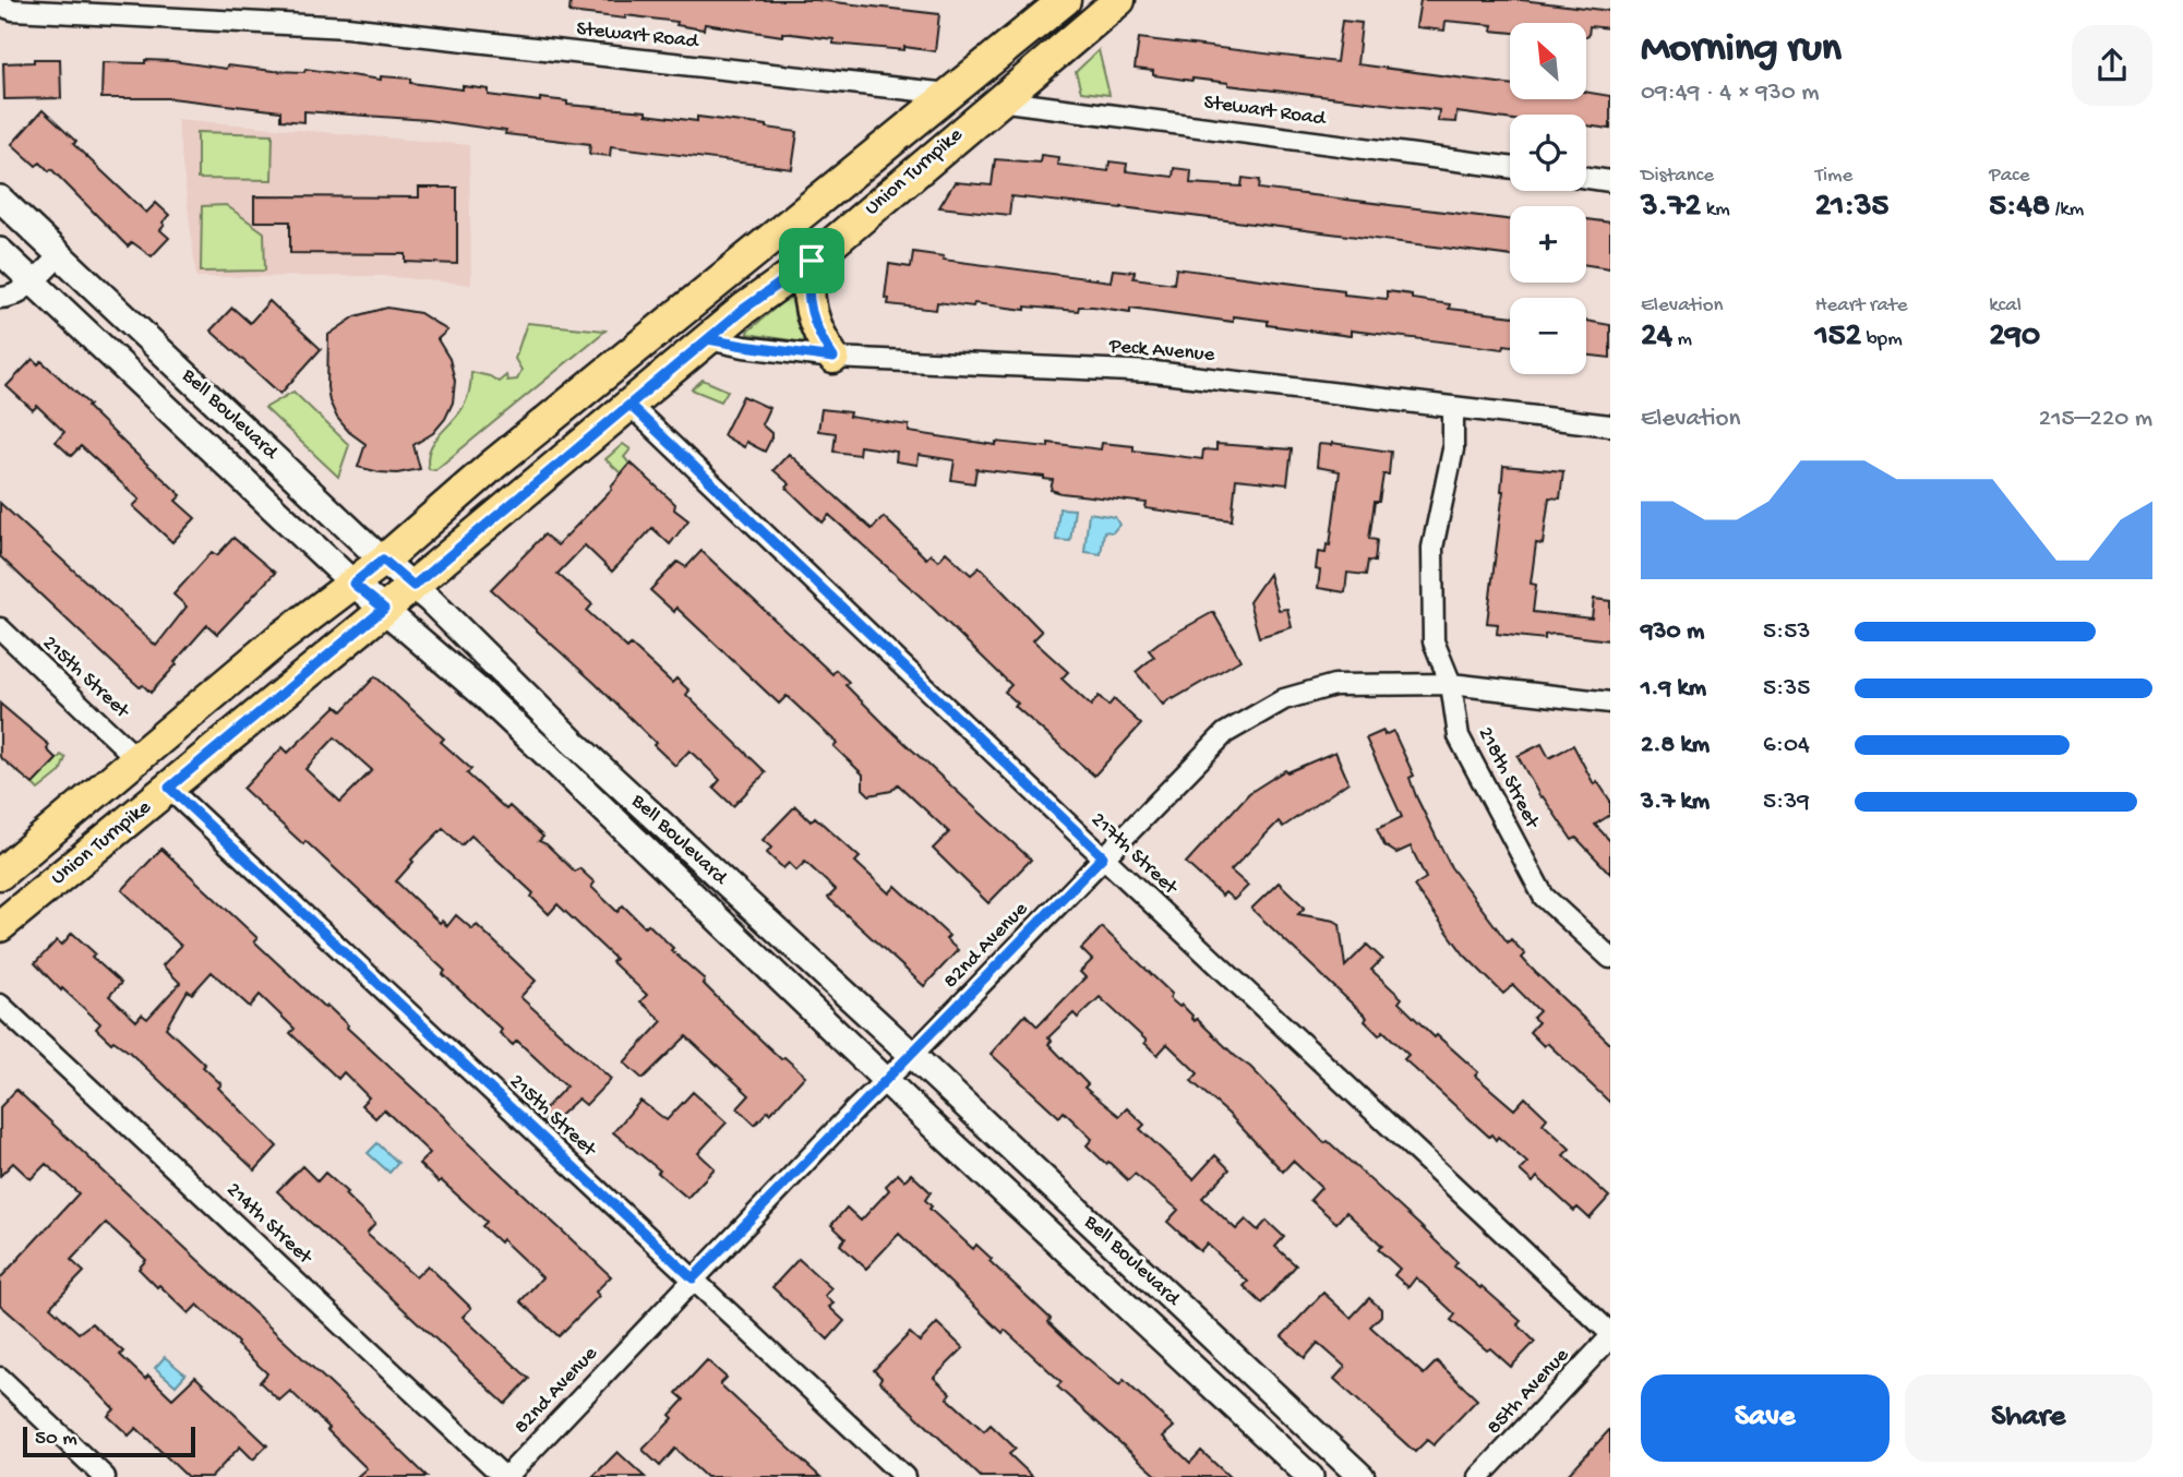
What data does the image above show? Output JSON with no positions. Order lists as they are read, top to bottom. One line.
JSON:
{"streets":{"main road":["Union Turnpike"],"street":["Stewart Road","Peck Avenue","Bell Boulevard","215th Street","218th Street","217th Street","82nd Avenue","214th Street","85th Avenue"]},"crossings":[["Stewart Road","Union Turnpike"],["Union Turnpike","Peck Avenue"],["Union Turnpike","Bell Boulevard"],["Union Turnpike","215th Street"],["Union Turnpike","217th Street"],["Peck Avenue","218th Street"],["Bell Boulevard","82nd Avenue"],["215th Street","82nd Avenue"],["218th Street","82nd Avenue"],["217th Street","82nd Avenue"],["217th Street","85th Avenue"],["82nd Avenue","214th Street"]],"scale_bar":"50 m","north":"top left","page":{"heading":["Morning run","09:49 · 4 × 930 m"],"map_buttons":["+","−"],"stats":[["Distance","3.72 km"],["Time","21:35"],["Pace","5:48 /km"],["Elevation","24 m"],["Heart rate","152 bpm"],["kcal","290"]],"chart":["Elevation","215–220 m"],"list":[{"name":"930 m","note":"5:53"},{"name":"1.9 km","note":"5:35"},{"name":"2.8 km","note":"6:04"},{"name":"3.7 km","note":"5:39"}],"buttons":["Save","Share"],"scale":"50 m"}}
